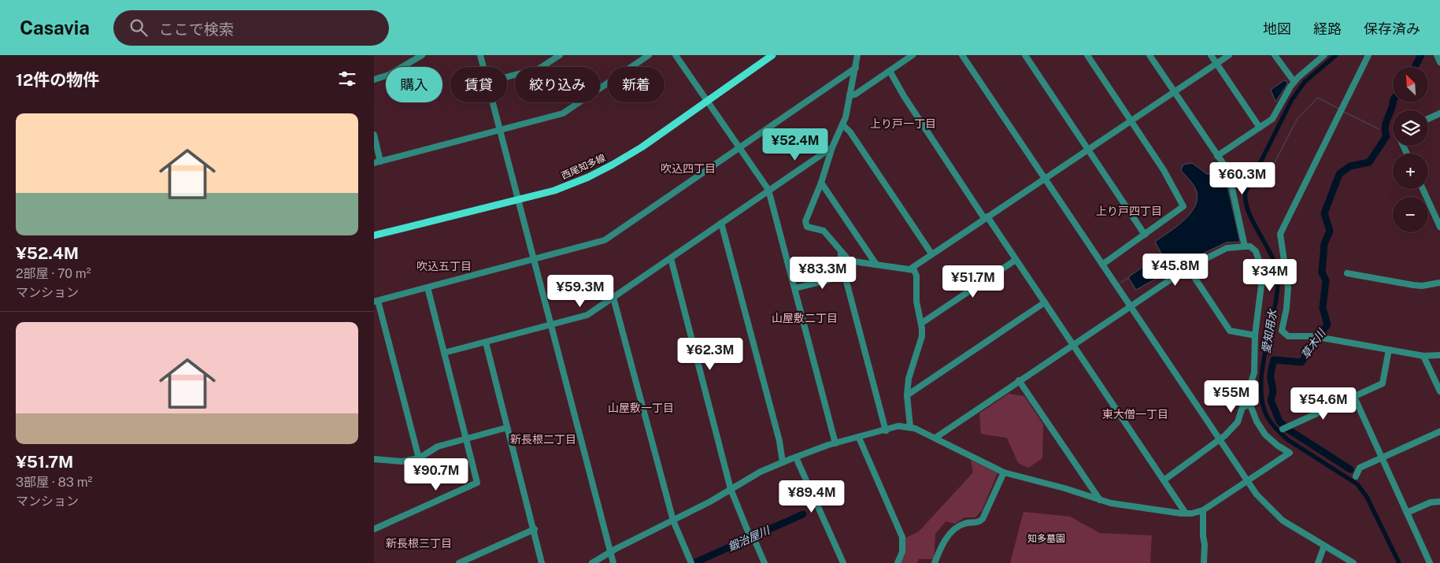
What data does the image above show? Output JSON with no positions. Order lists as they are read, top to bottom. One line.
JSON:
{"streets":{"main road":["西尾知多線"]},"districts":["上り戸一丁目","吹込四丁目","上り戸四丁目","吹込五丁目","山屋敷二丁目","山屋敷一丁目","東大僧一丁目","新長根二丁目","新長根三丁目"],"water":["愛知用水","草木川","鍛治屋川"],"parks":["知多墓園"],"north":"top left","page":{"header":"Casavia","search":"ここで検索","nav":["地図","経路","保存済み"],"heading":"12件の物件","map_buttons":["+","−"],"chip":["購入","賃貸","絞り込み","新着"],"list":[{"name":"¥52.4M","note":"2部屋 · 70 m² · マンション"},{"name":"¥51.7M","note":"3部屋 · 83 m² · マンション"}],"price":["¥52.4M","¥60.3M","¥45.8M","¥83.3M","¥34M","¥51.7M","¥59.3M","¥62.3M","¥55M","¥54.6M","¥90.7M","¥89.4M"]}}
